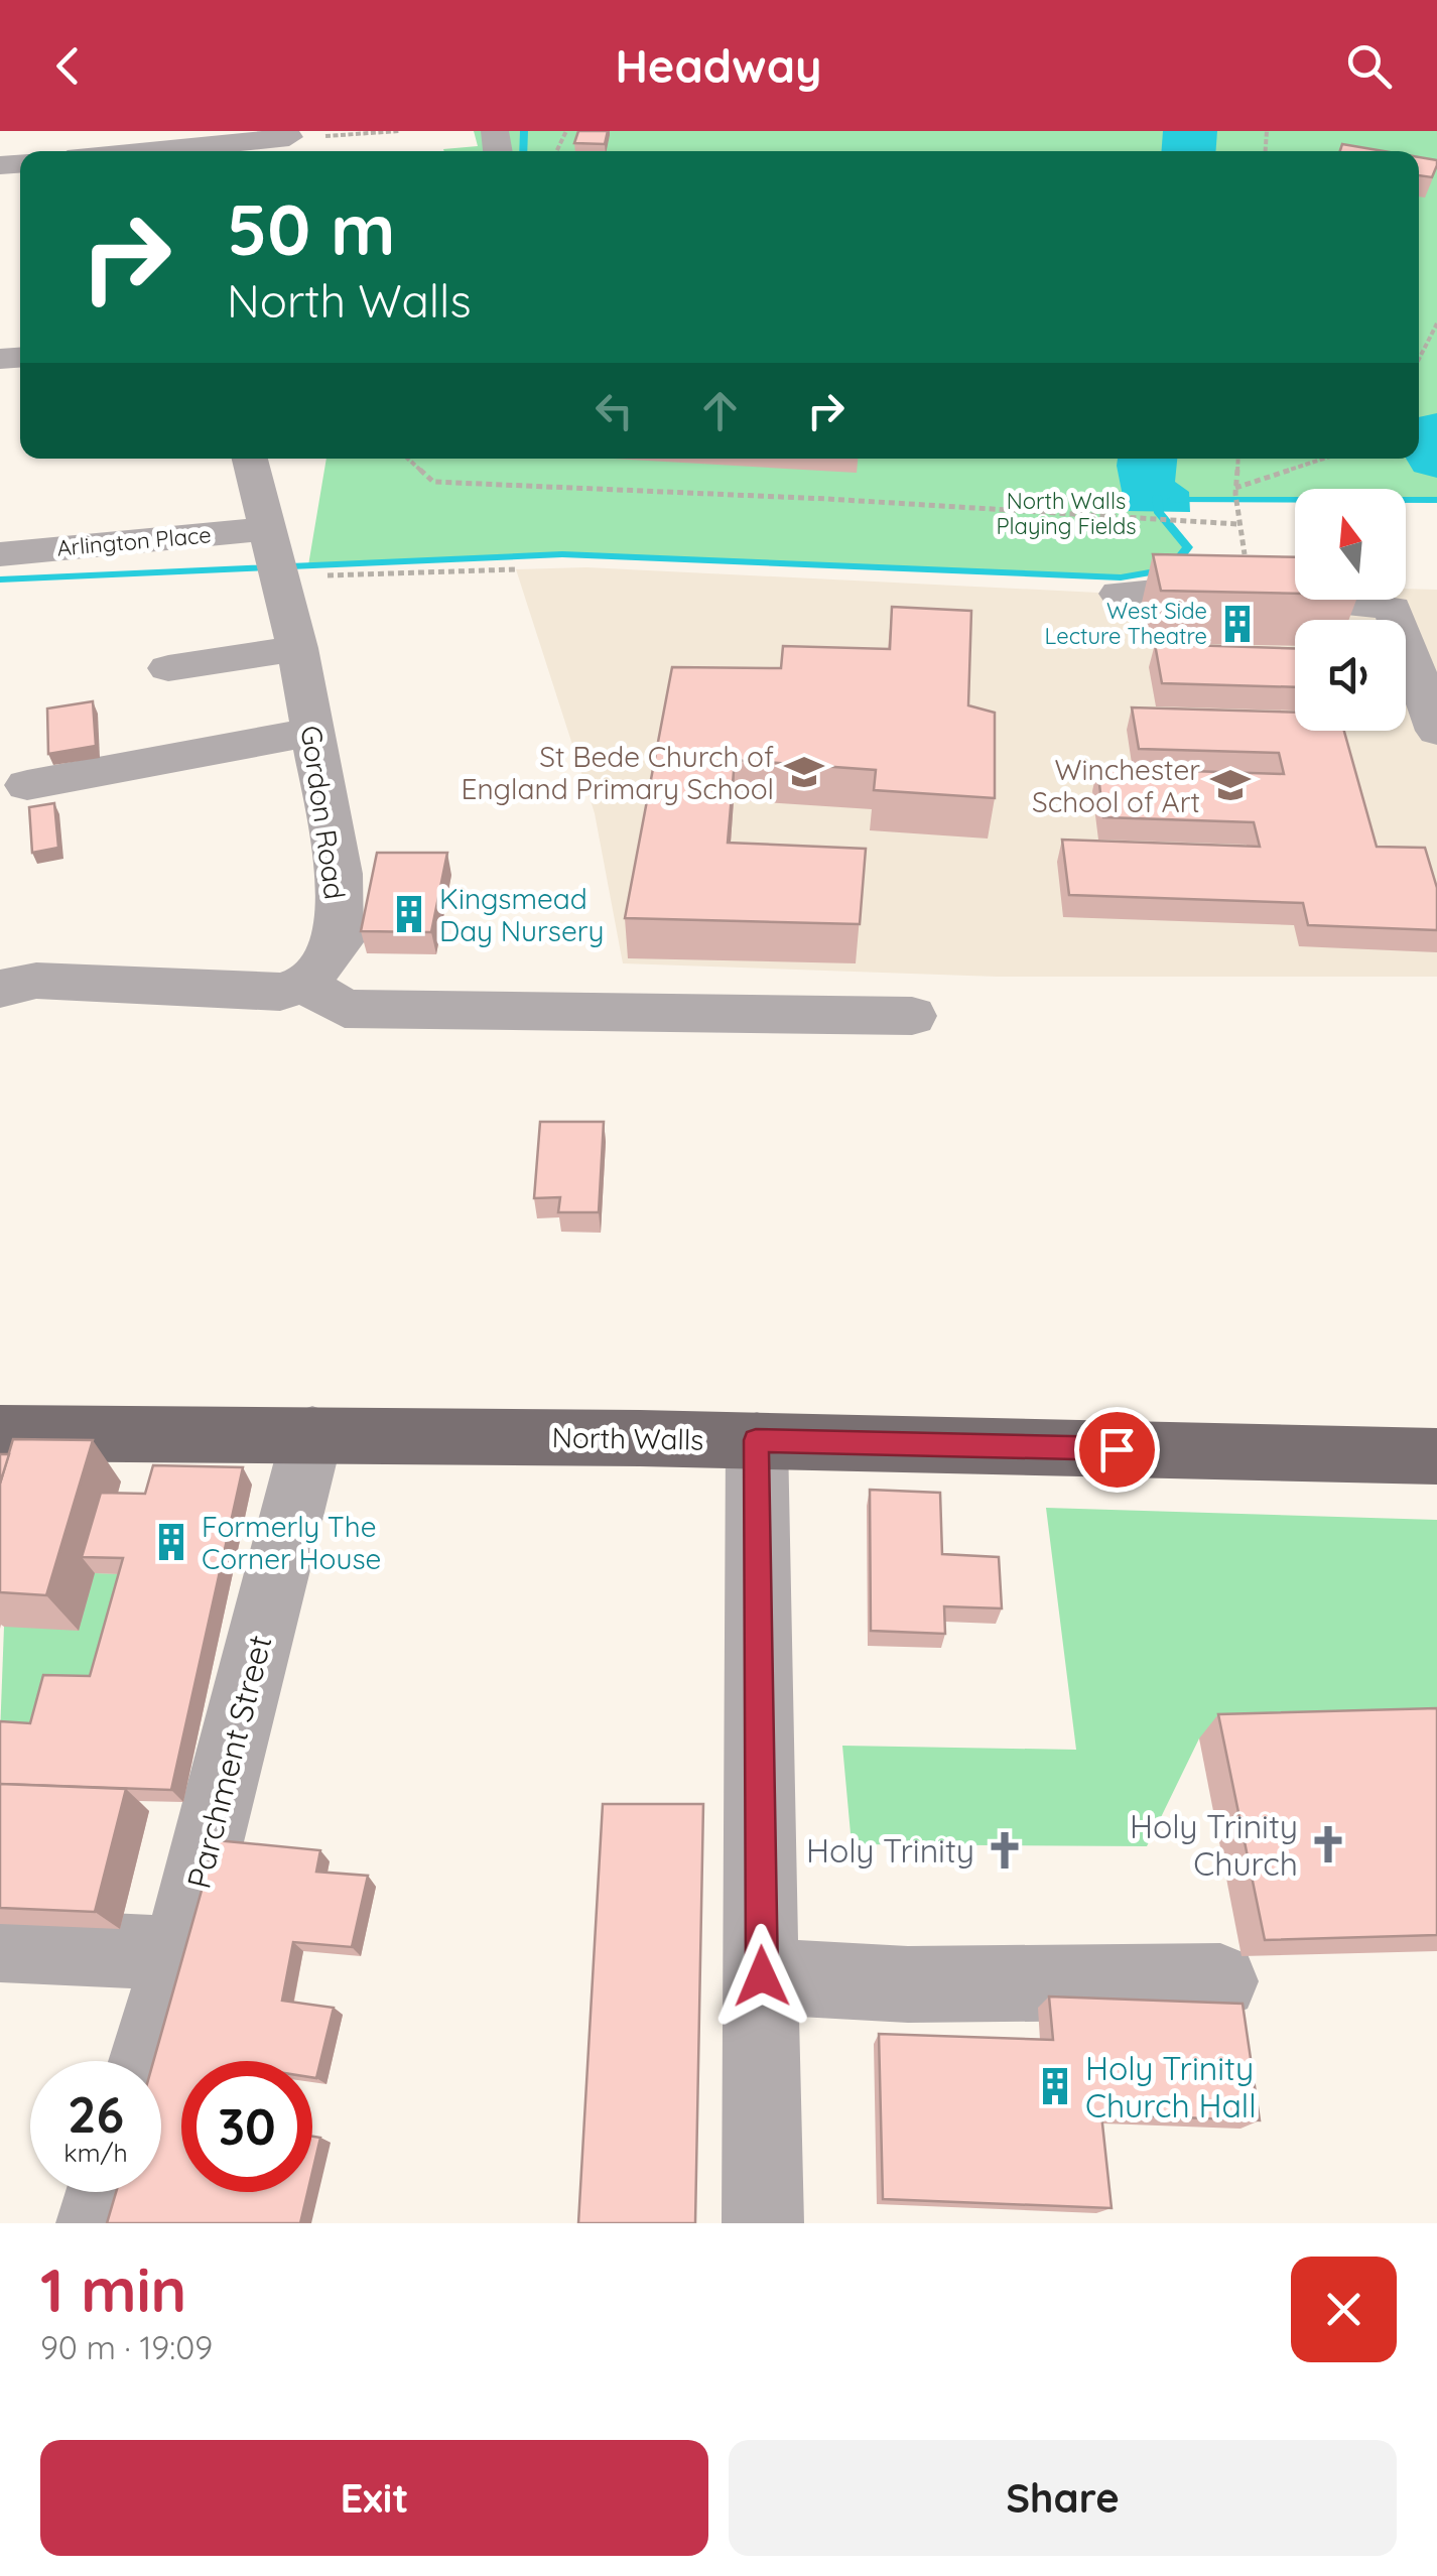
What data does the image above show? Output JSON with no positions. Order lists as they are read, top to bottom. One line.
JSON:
{"streets":{"main road":["North Walls"],"street":["Arlington Place","Gordon Road","Parchment Street"]},"crossings":[["Arlington Place","Gordon Road"],["North Walls","Parchment Street"]],"parks":["North Walls Playing Fields"],"places":{"building":["West Side Lecture Theatre","Kingsmead Day Nursery","Formerly The Corner House","Holy Trinity Church Hall"],"school or university":["St Bede Church of England Primary School","Winchester School of Art"],"church":["Holy Trinity Church","Holy Trinity"]},"north":"top","page":{"header":"Headway","turn":["50 m","North Walls"],"speed":"26 km/h","limit":"30","heading":["1 min","90 m · 19:09"],"buttons":["Exit","Share"]}}
